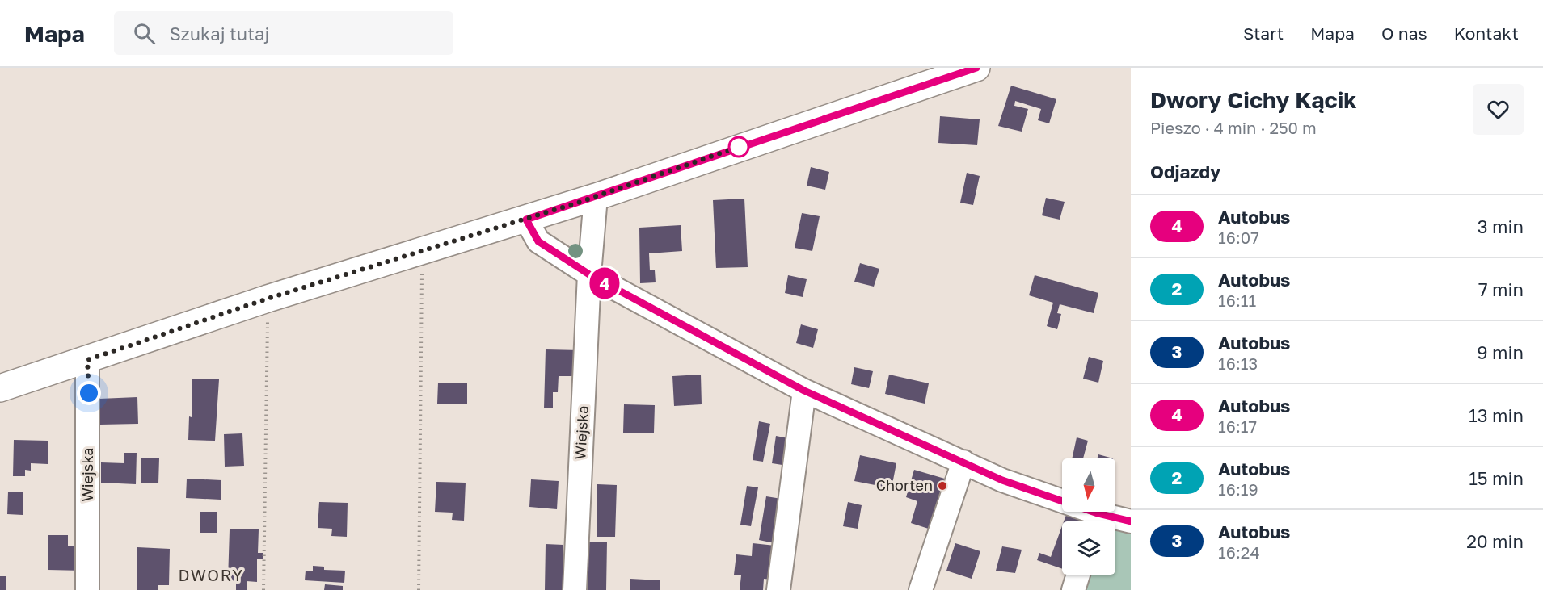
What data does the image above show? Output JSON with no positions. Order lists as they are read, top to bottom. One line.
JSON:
{"streets":{"street":["Wiejska"]},"districts":["DWORY"],"places":["Chorten"],"lines":["bus line 4"],"north":"bottom","page":{"header":"Mapa","search":"Szukaj tutaj","nav":["Start","Mapa","O nas","Kontakt"],"on_map":"4","heading":[["Dwory Cichy Kącik","Pieszo · 4 min · 250 m"],"Odjazdy"],"list":[{"mark":"4","name":"Autobus","note":"16:07","value":"3 min"},{"mark":"2","name":"Autobus","note":"16:11","value":"7 min"},{"mark":"3","name":"Autobus","note":"16:13","value":"9 min"},{"mark":"4","name":"Autobus","note":"16:17","value":"13 min"},{"mark":"2","name":"Autobus","note":"16:19","value":"15 min"},{"mark":"3","name":"Autobus","note":"16:24","value":"20 min"}]}}
